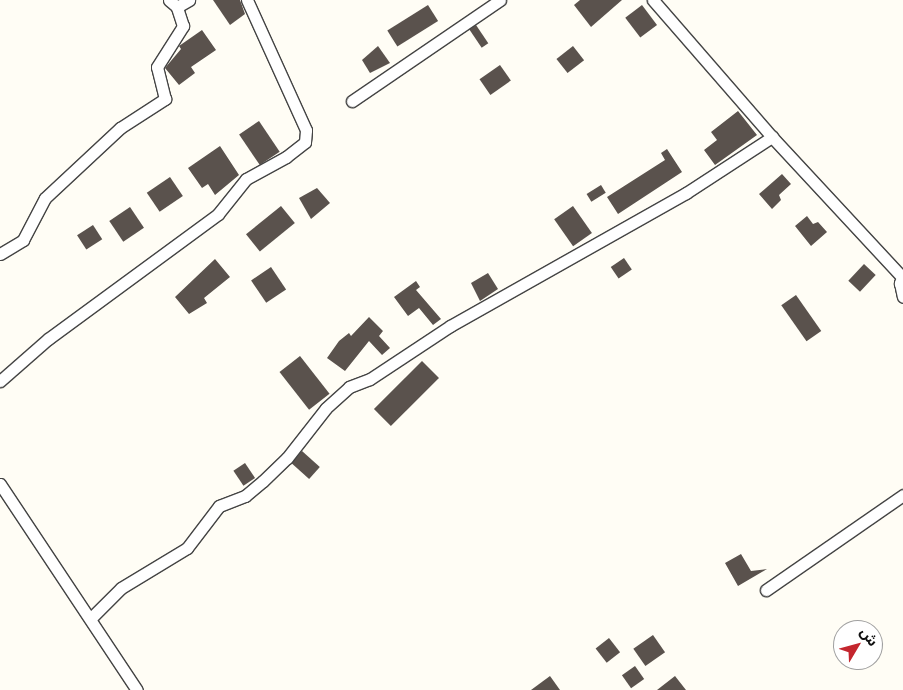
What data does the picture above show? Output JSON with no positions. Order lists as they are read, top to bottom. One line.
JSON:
{"north":"top right"}
